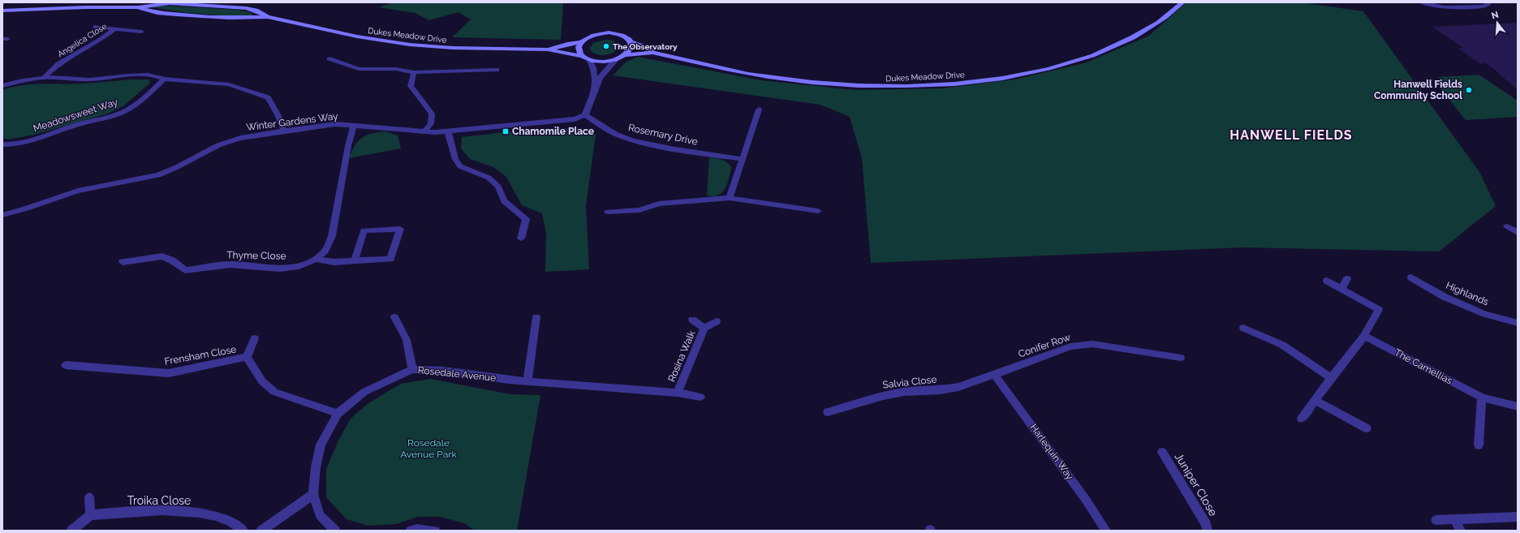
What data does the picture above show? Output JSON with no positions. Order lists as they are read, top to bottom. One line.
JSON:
{"streets":{"street":["Dukes Meadow Drive","Angelica Close","Meadowsweet Way","Winter Gardens Way","Rosemary Drive","Thyme Close","Highlands","Conifer Row","Frensham Close","Rosina Walk","The Camellias","Rosedale Avenue","Salvia Close","Harlequin Way","Juniper Close","Troika Close"]},"crossings":[["Winter Gardens Way","Rosemary Drive"],["Winter Gardens Way","Thyme Close"],["Conifer Row","Salvia Close"],["Conifer Row","Harlequin Way"],["Frensham Close","Rosedale Avenue"],["Rosina Walk","Rosedale Avenue"],["Salvia Close","Harlequin Way"]],"districts":["HANWELL FIELDS"],"parks":["Rosedale Avenue Park"],"places":{"other":["The Observatory","Hanwell Fields Community School"],"transit":["Chamomile Place"]},"north":"top"}
